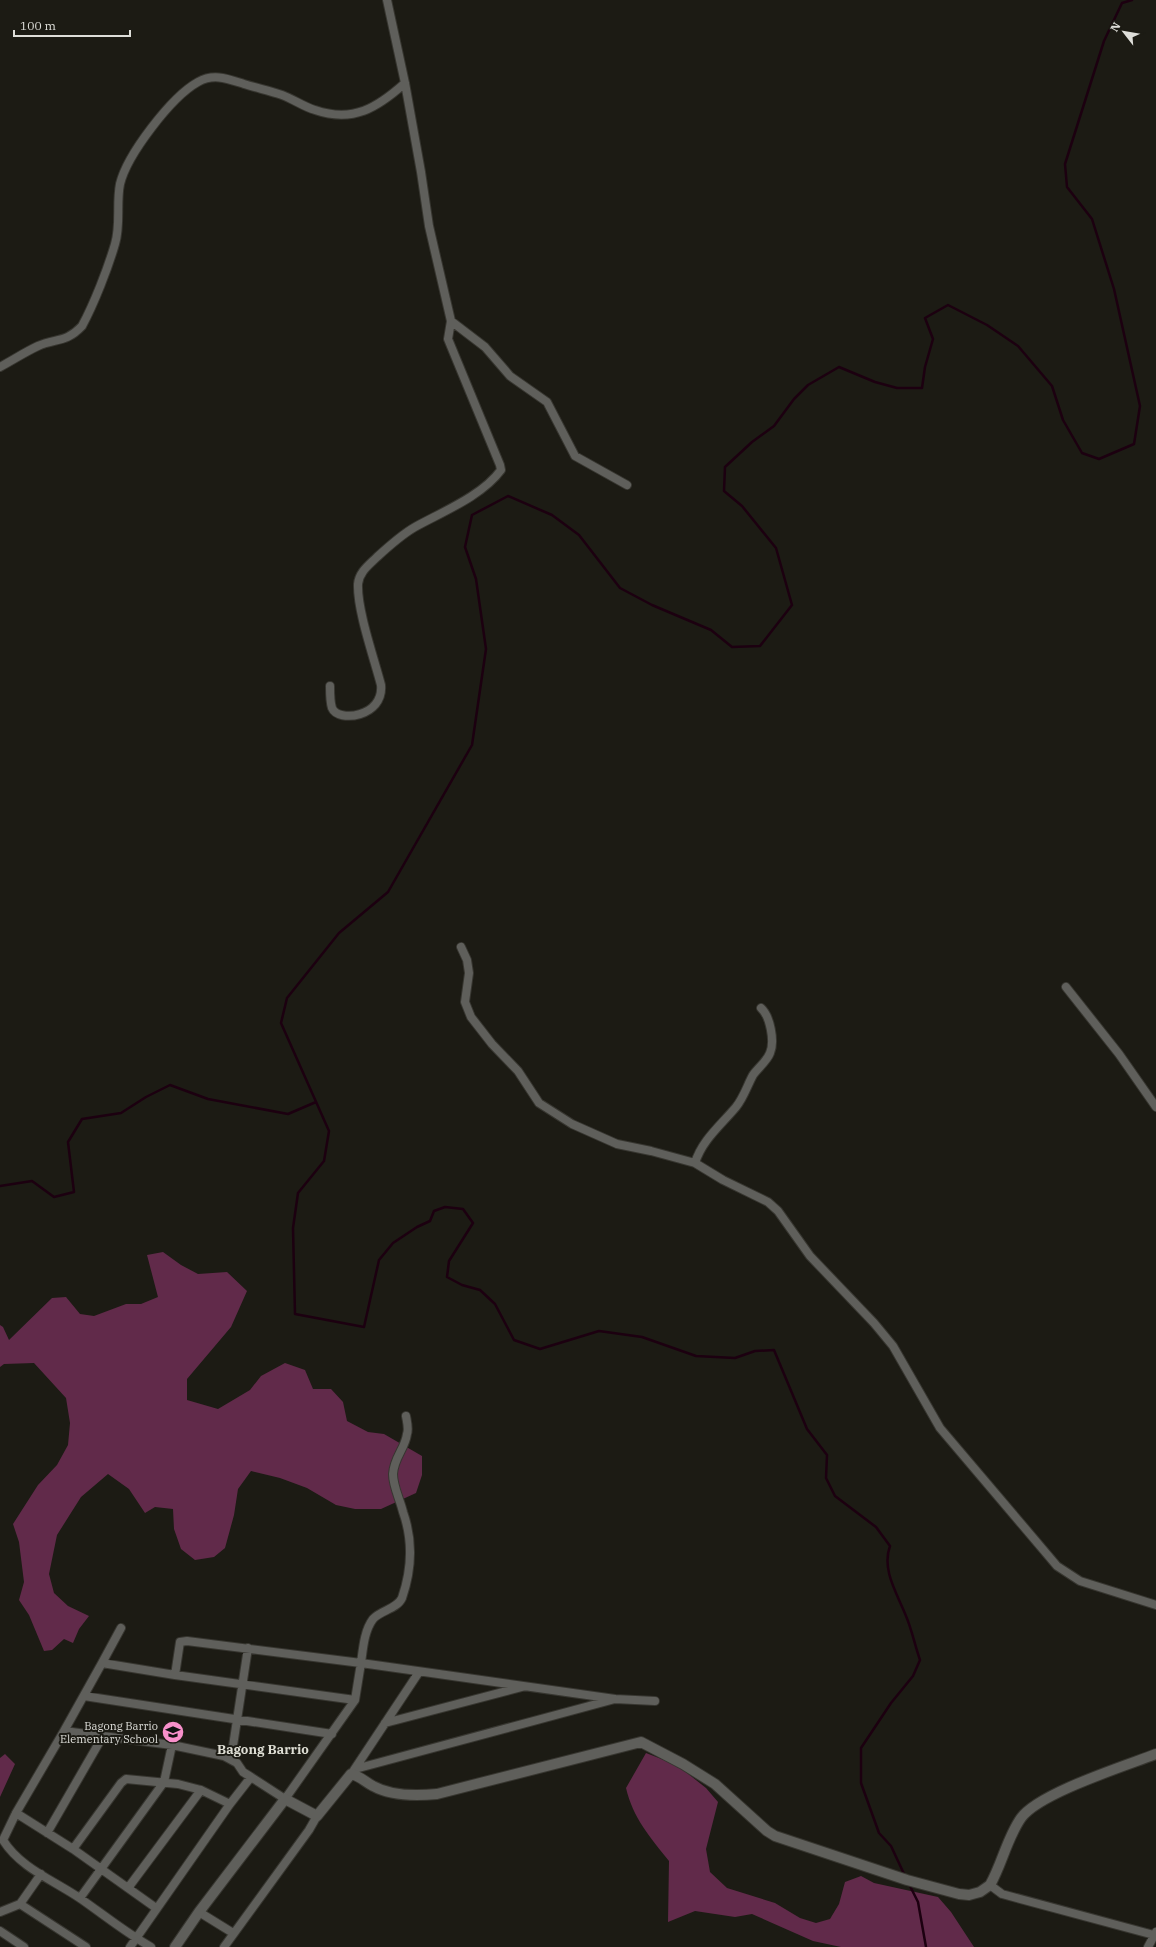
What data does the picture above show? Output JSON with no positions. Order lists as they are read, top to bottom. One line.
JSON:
{"districts":["Bagong Barrio"],"places":{"school or university":["Bagong Barrio Elementary School"]},"scale_bar":"100 m","north":"top left"}
